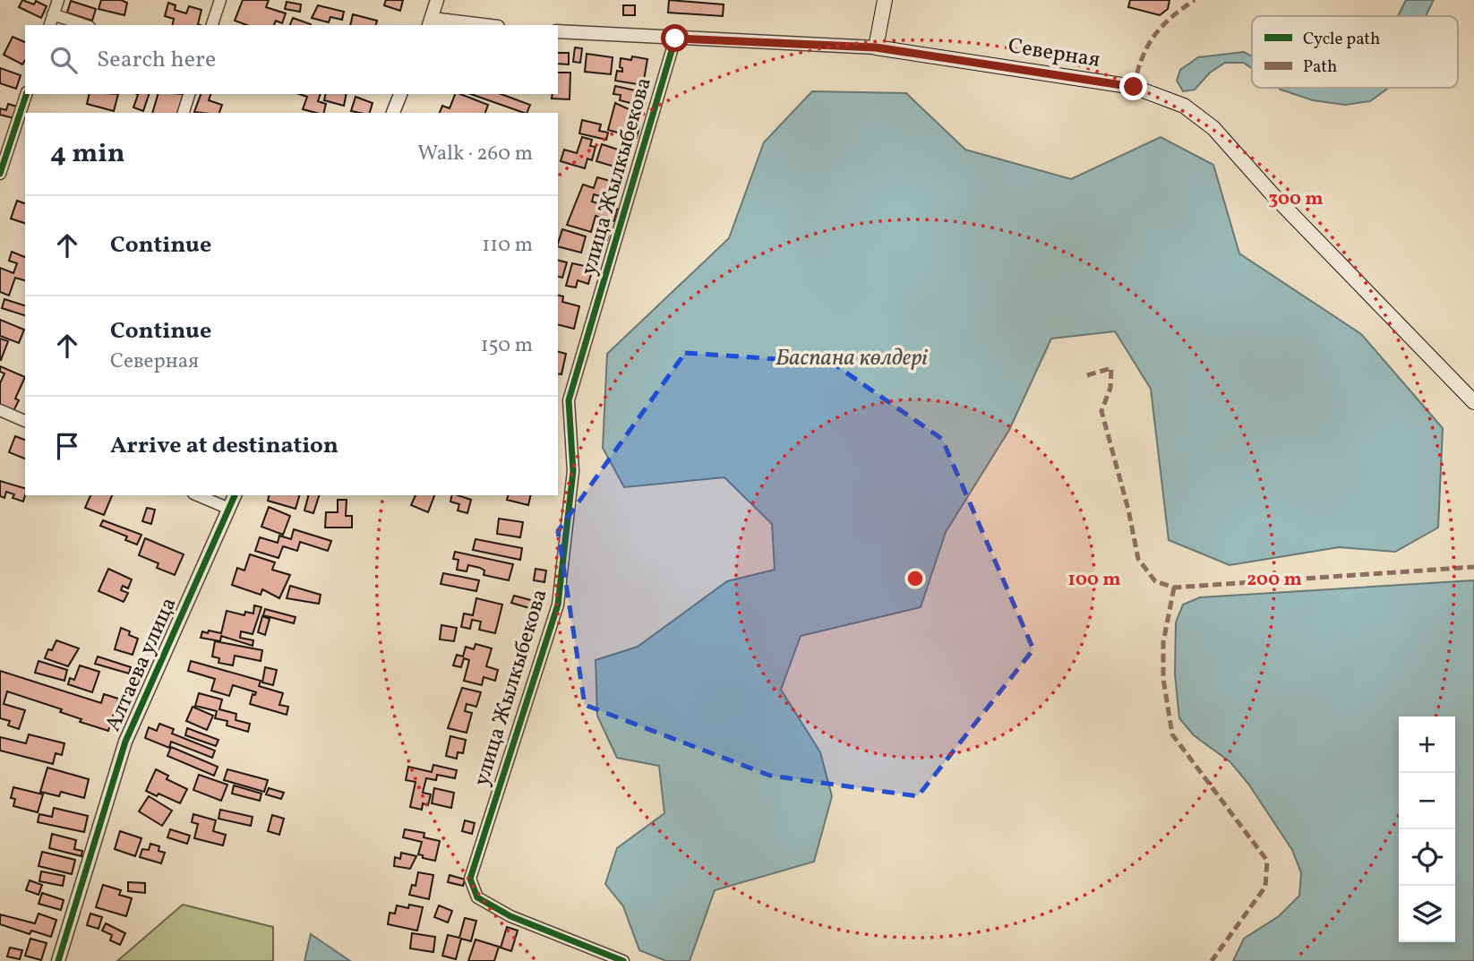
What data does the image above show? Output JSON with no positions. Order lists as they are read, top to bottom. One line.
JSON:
{"streets":{"main road":["Северная"],"street":["улица Жылкыбекова","Алтаева улица"]},"water":["Баспана көлдері"],"legend":["Cycle path","Path"],"page":{"search":"Search here","heading":["4 min","Walk · 260 m"],"list":[["Continue","110 m"],["Continue","Северная","150 m"],"Arrive at destination"],"map_buttons":["+","−"]},"rings":["300 m","100 m","200 m"]}
